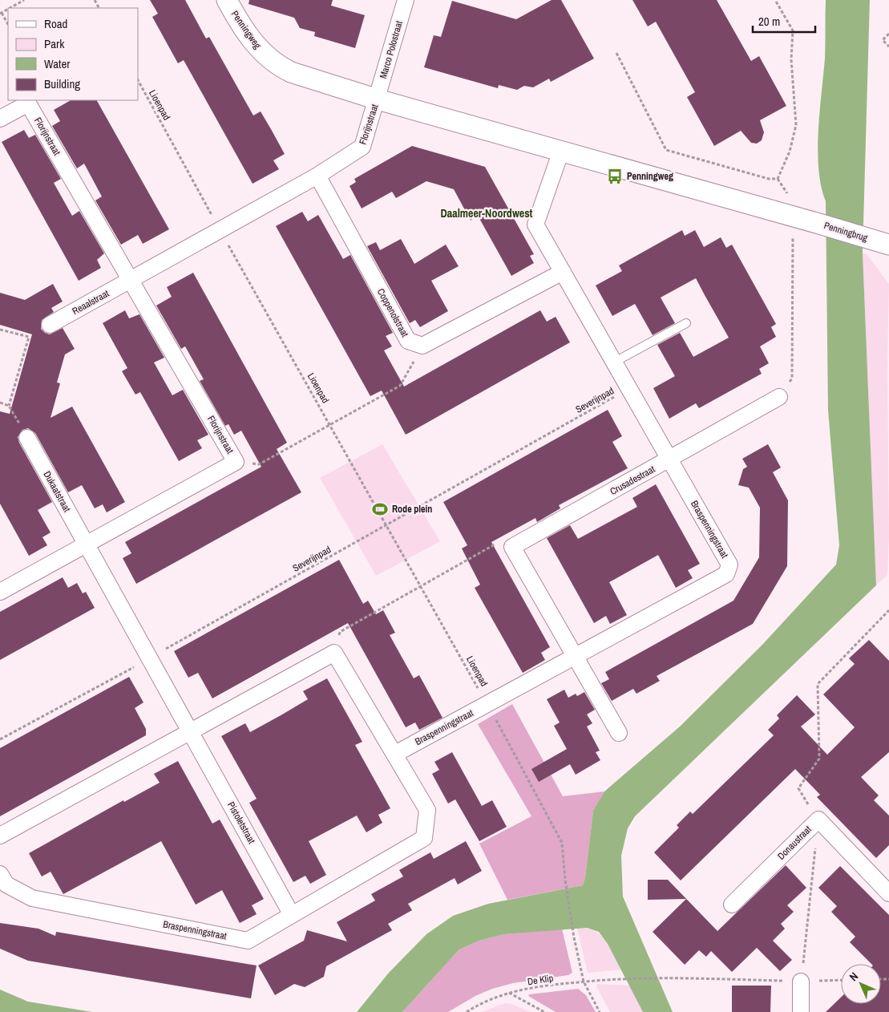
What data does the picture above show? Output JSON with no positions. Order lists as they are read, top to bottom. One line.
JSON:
{"streets":{"street":["Penningweg","Marco Polostraat","Florijnstraat","Penningbrug","Reaalstraat","Coppenolstraat","Crusadestraat","Dukaatstraat","Braspenningstraat","Pistoletstraat","Donaustraat"],"path":["Lioenpad","Severijnpad","De Klip"]},"crossings":[["Penningweg","Marco Polostraat"],["Penningweg","Florijnstraat"],["Penningweg","Penningbrug"],["Penningweg","Braspenningstraat"],["Marco Polostraat","Florijnstraat"],["Lioenpad","Florijnstraat"],["Lioenpad","Severijnpad"],["Lioenpad","Braspenningstraat"],["Lioenpad","De Klip"],["Florijnstraat","Reaalstraat"],["Florijnstraat","Coppenolstraat"],["Florijnstraat","Dukaatstraat"],["Severijnpad","Braspenningstraat"],["Crusadestraat","Braspenningstraat"],["Braspenningstraat","Pistoletstraat"]],"districts":["Daalmeer-Noordwest"],"places":{"bus stop":["Penningweg"],"sports":["Rode plein"]},"legend":["Road","Park","Water","Building"],"scale_bar":"20 m","north":"top left"}
